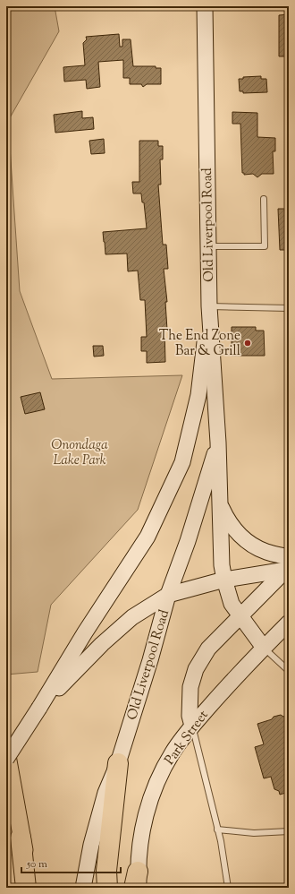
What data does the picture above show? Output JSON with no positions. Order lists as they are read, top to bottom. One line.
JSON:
{"streets":{"main road":["Old Liverpool Road","Park Street"]},"crossings":[["Old Liverpool Road","Park Street"]],"parks":["Onondaga Lake Park"],"places":["The End Zone Bar & Grill"],"scale_bar":"50 m"}
